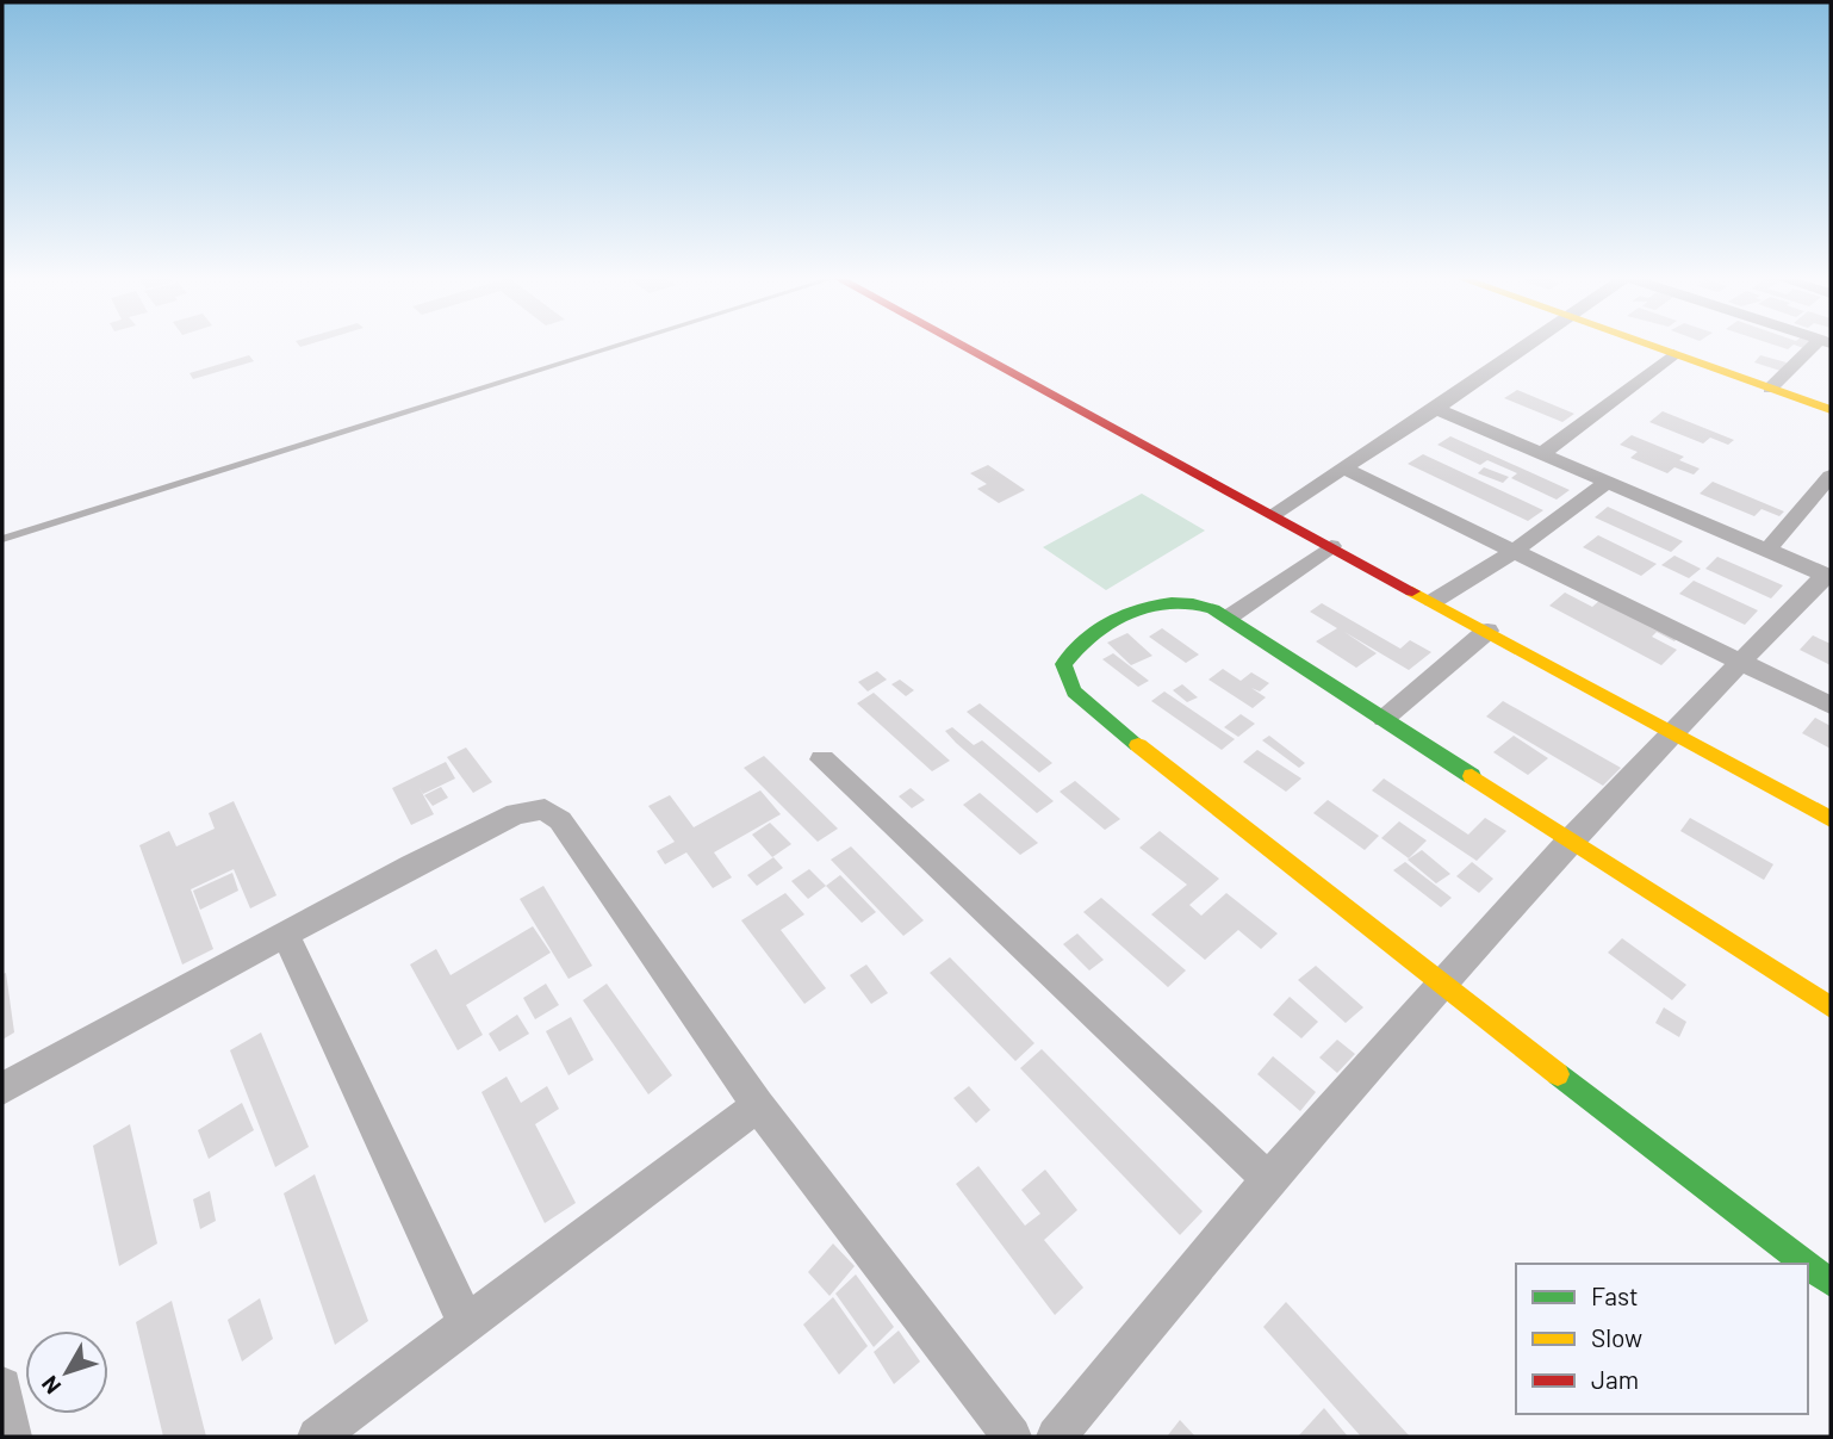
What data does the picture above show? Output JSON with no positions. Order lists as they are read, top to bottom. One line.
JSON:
{"legend":["Fast","Slow","Jam"],"north":"bottom left"}
